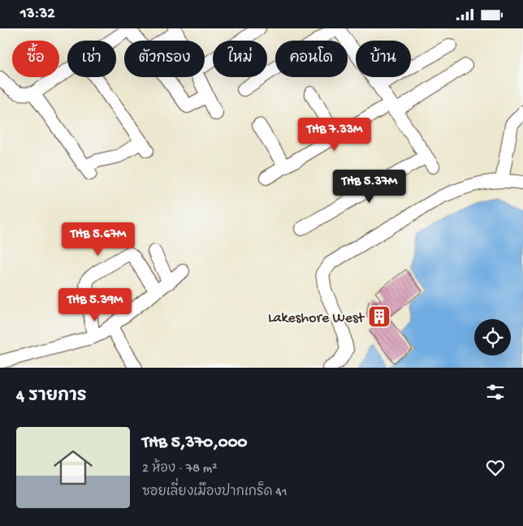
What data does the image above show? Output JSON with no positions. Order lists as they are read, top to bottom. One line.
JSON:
{"places":{"building":["Lakeshore West"]},"page":{"status":"13:32","chip":["ซื้อ","เช่า","ตัวกรอง","ใหม่","คอนโด","บ้าน"],"price":["THB 7.33M","THB 5.37M","THB 5.67M","THB 5.39M"],"heading":"4 รายการ","list":[{"name":"THB 5,370,000","note":"2 ห้อง · 78 m² · ซอยเลี่ยงเมืองปากเกร็ด 41"}]}}
